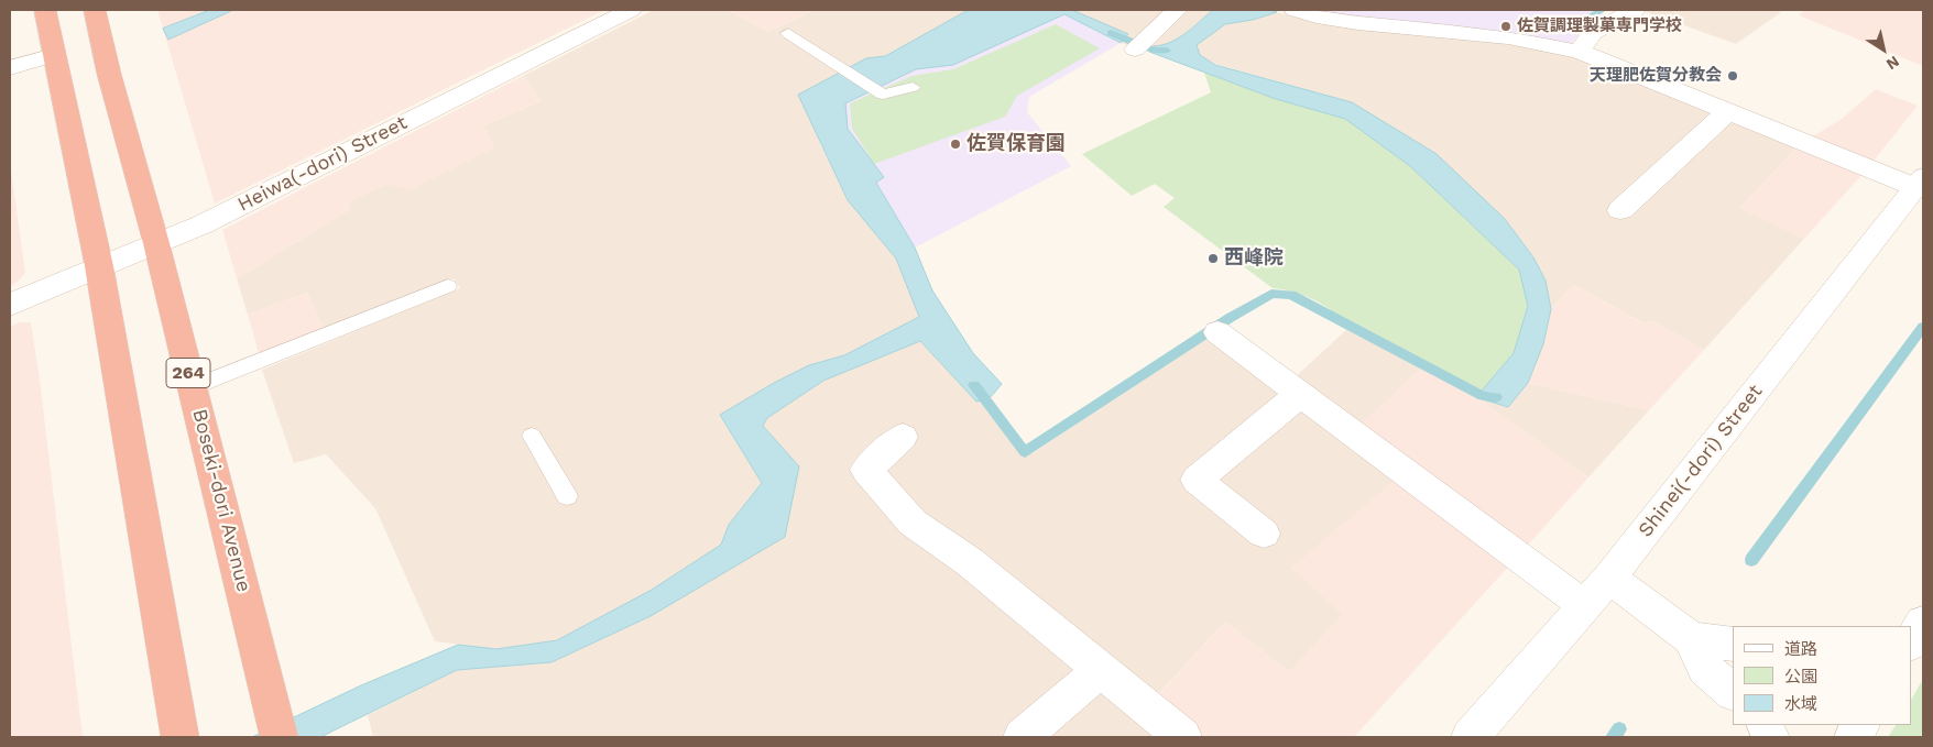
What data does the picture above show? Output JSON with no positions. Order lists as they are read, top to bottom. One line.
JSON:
{"streets":{"highway":["264","Boseki-dori Avenue"],"street":["Heiwa(-dori) Street","Shinei(-dori) Street"]},"crossings":[["Heiwa(-dori) Street","Boseki-dori Avenue"]],"places":["佐賀調理製菓専門学校","天理肥佐賀分教会","佐賀保育園","西峰院"],"legend":["道路","公園","水域"],"north":"bottom right"}
